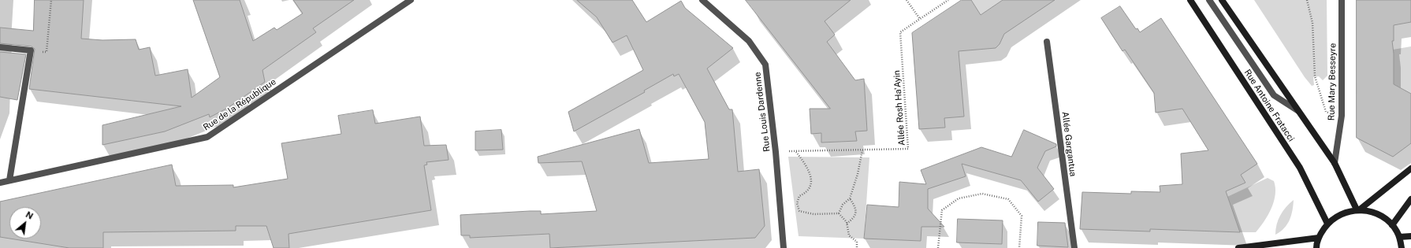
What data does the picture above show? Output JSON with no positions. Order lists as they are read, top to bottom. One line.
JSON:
{"streets":{"main road":["Rue Antoine Fratacci"],"street":["Rue Mary Besseyre","Rue de la République","Rue Louis Dardenne","Allée Gargantua"],"path":["Allée Rosh Ha'Ayin"]},"crossings":[["Rue Mary Besseyre","Rue Antoine Fratacci"],["Allée Rosh Ha'Ayin","Rue Louis Dardenne"]],"north":"top right"}
